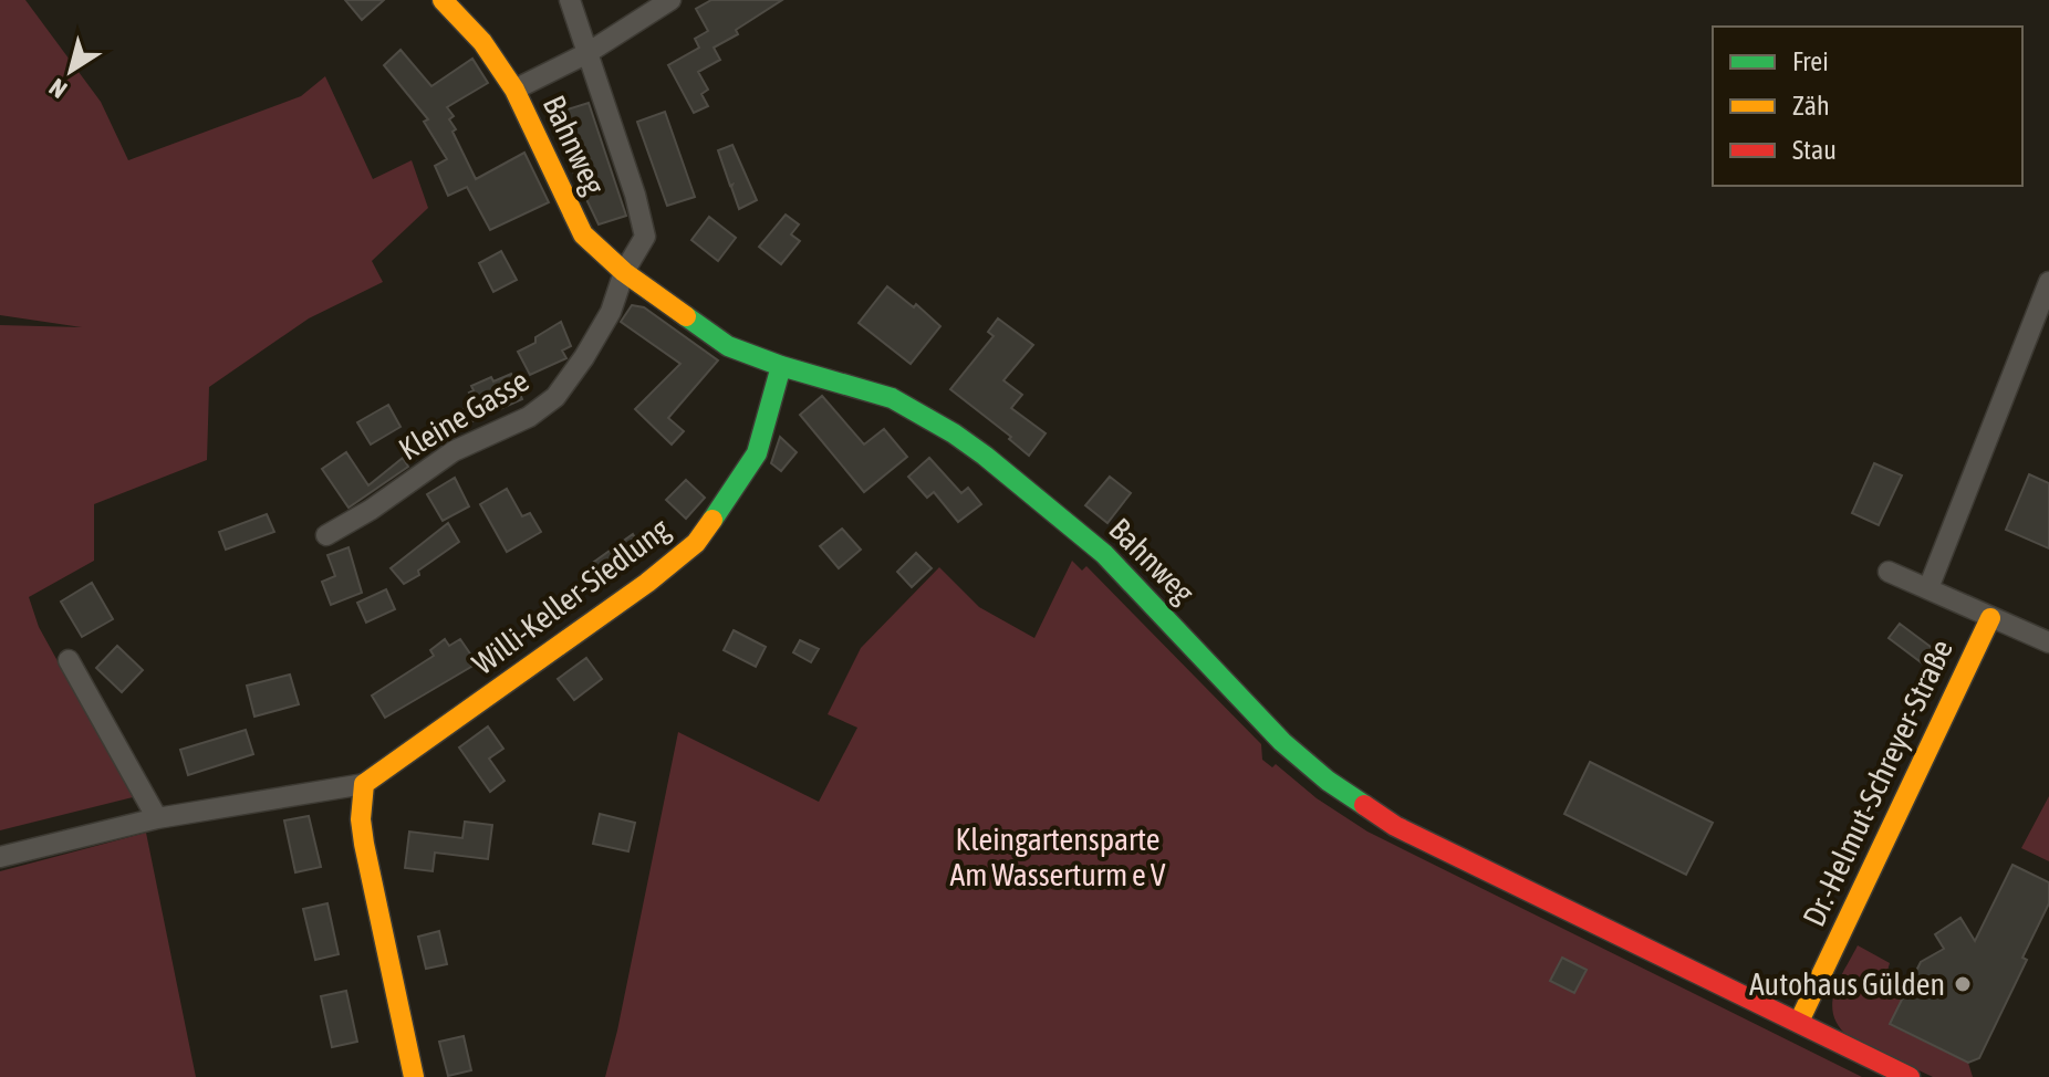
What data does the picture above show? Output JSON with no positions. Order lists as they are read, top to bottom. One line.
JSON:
{"streets":{"street":["Bahnweg","Kleine Gasse","Willi-Keller-Siedlung","Dr.-Helmut-Schreyer-Straße"]},"crossings":[["Bahnweg","Kleine Gasse"],["Bahnweg","Willi-Keller-Siedlung"],["Bahnweg","Dr.-Helmut-Schreyer-Straße"]],"parks":["Kleingartensparte Am Wasserturm e V"],"places":["Autohaus Gülden"],"legend":["Frei","Zäh","Stau"],"north":"bottom left"}
